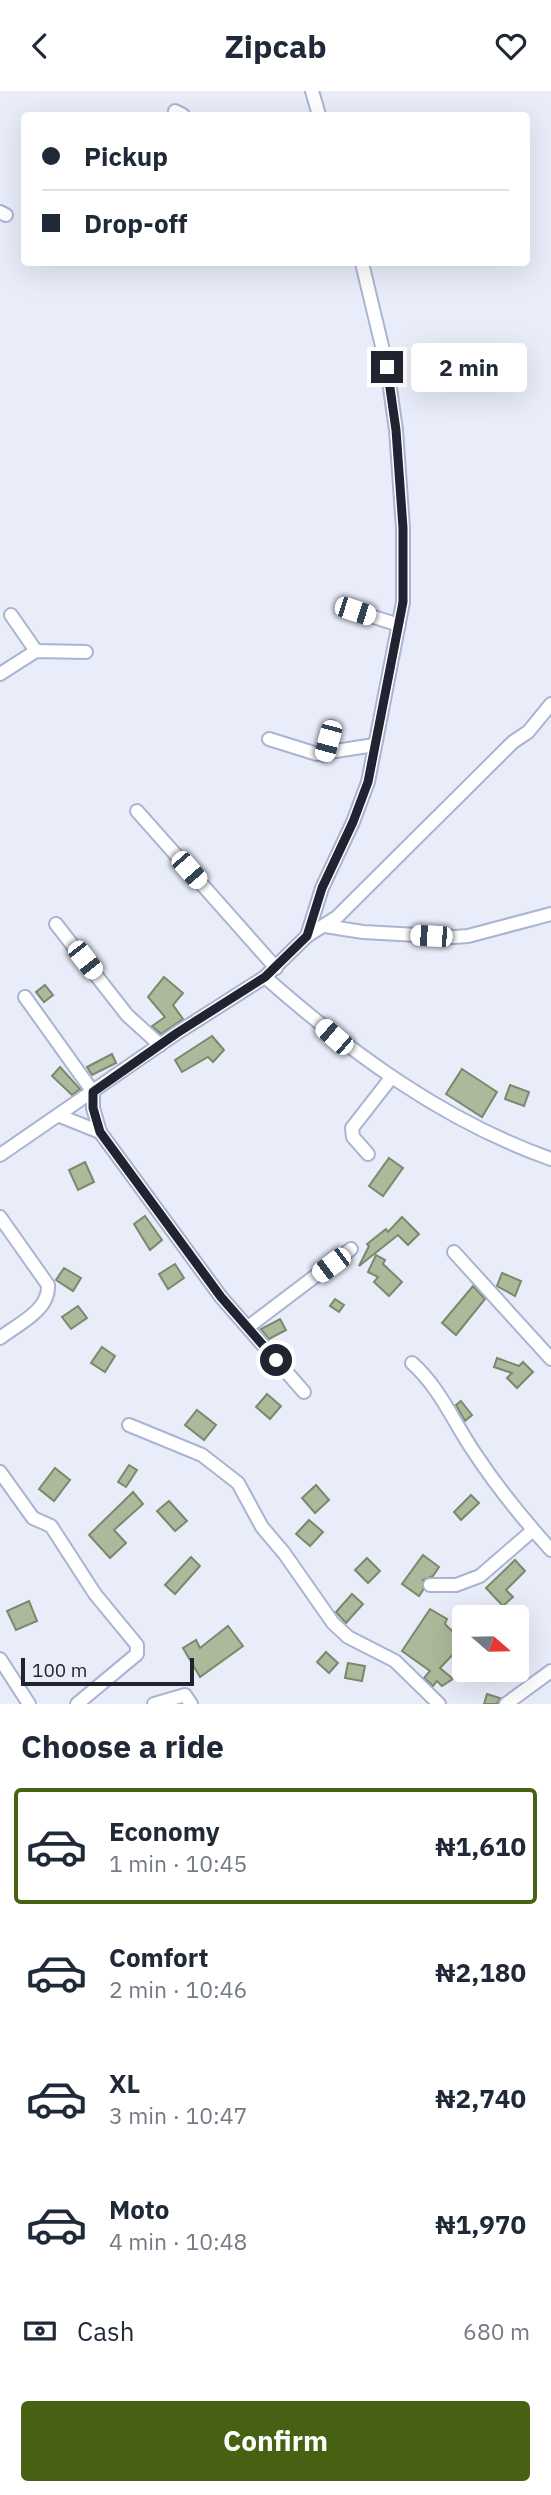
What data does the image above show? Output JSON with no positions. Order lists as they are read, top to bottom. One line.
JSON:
{"scale_bar":"100 m","north":"right","page":{"header":"Zipcab","banner":["Pickup","Drop-off"],"bubble":"2 min","scale":"100 m","heading":"Choose a ride","list":[{"name":"Economy","note":"1 min · 10:45","value":"₦1,610"},{"name":"Comfort","note":"2 min · 10:46","value":"₦2,180"},{"name":"XL","note":"3 min · 10:47","value":"₦2,740"},{"name":"Moto","note":"4 min · 10:48","value":"₦1,970"}],"pay":["Cash","680 m"],"buttons":"Confirm"}}
